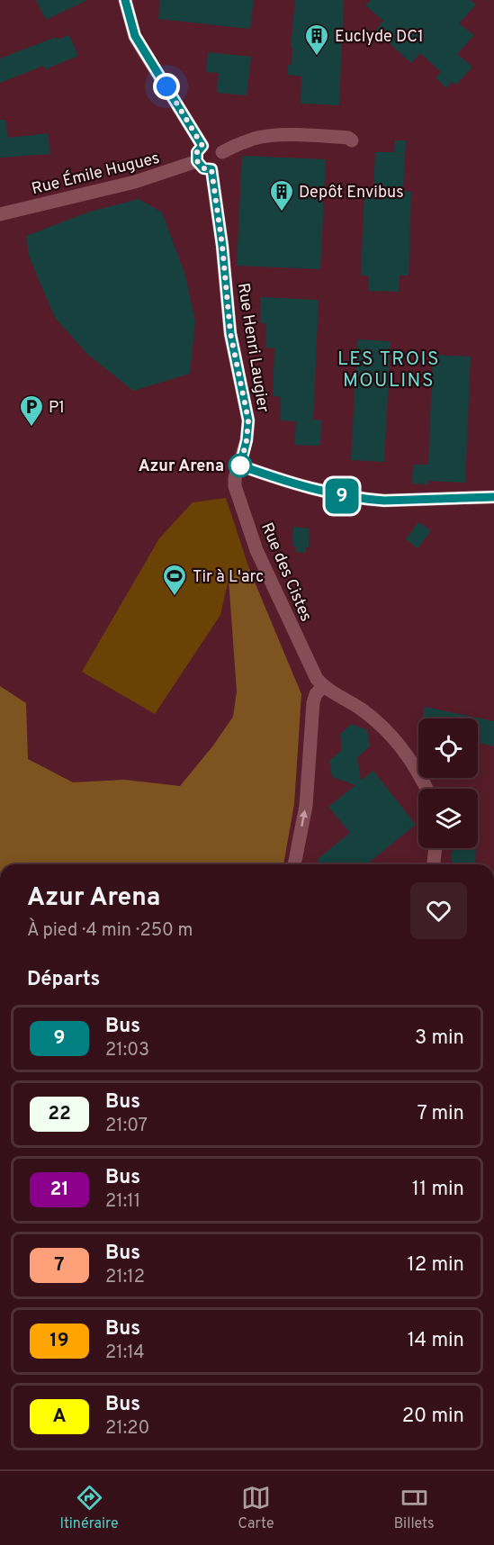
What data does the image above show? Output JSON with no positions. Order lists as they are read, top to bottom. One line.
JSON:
{"streets":{"street":["Rue Émile Hugues","Rue Henri Laugier","Rue des Cistes"]},"crossings":[["Rue Émile Hugues","Rue Henri Laugier"],["Rue Henri Laugier","Rue des Cistes"]],"districts":["LES TROIS MOULINS"],"places":{"building":["Euclyde DC1","Depôt Envibus"],"parking":["P1"],"other":["Azur Arena"],"sports":["Tir à L'arc"]},"lines":["bus line 9"],"page":{"on_map":"9","heading":[["Azur Arena","À pied · 4 min · 250 m"],"Départs"],"list":[{"mark":"9","name":"Bus","note":"21:03","value":"3 min"},{"mark":"22","name":"Bus","note":"21:07","value":"7 min"},{"mark":"21","name":"Bus","note":"21:11","value":"11 min"},{"mark":"7","name":"Bus","note":"21:12","value":"12 min"},{"mark":"19","name":"Bus","note":"21:14","value":"14 min"},{"mark":"A","name":"Bus","note":"21:20","value":"20 min"}],"tabs":["Itinéraire","Carte","Billets"]}}
